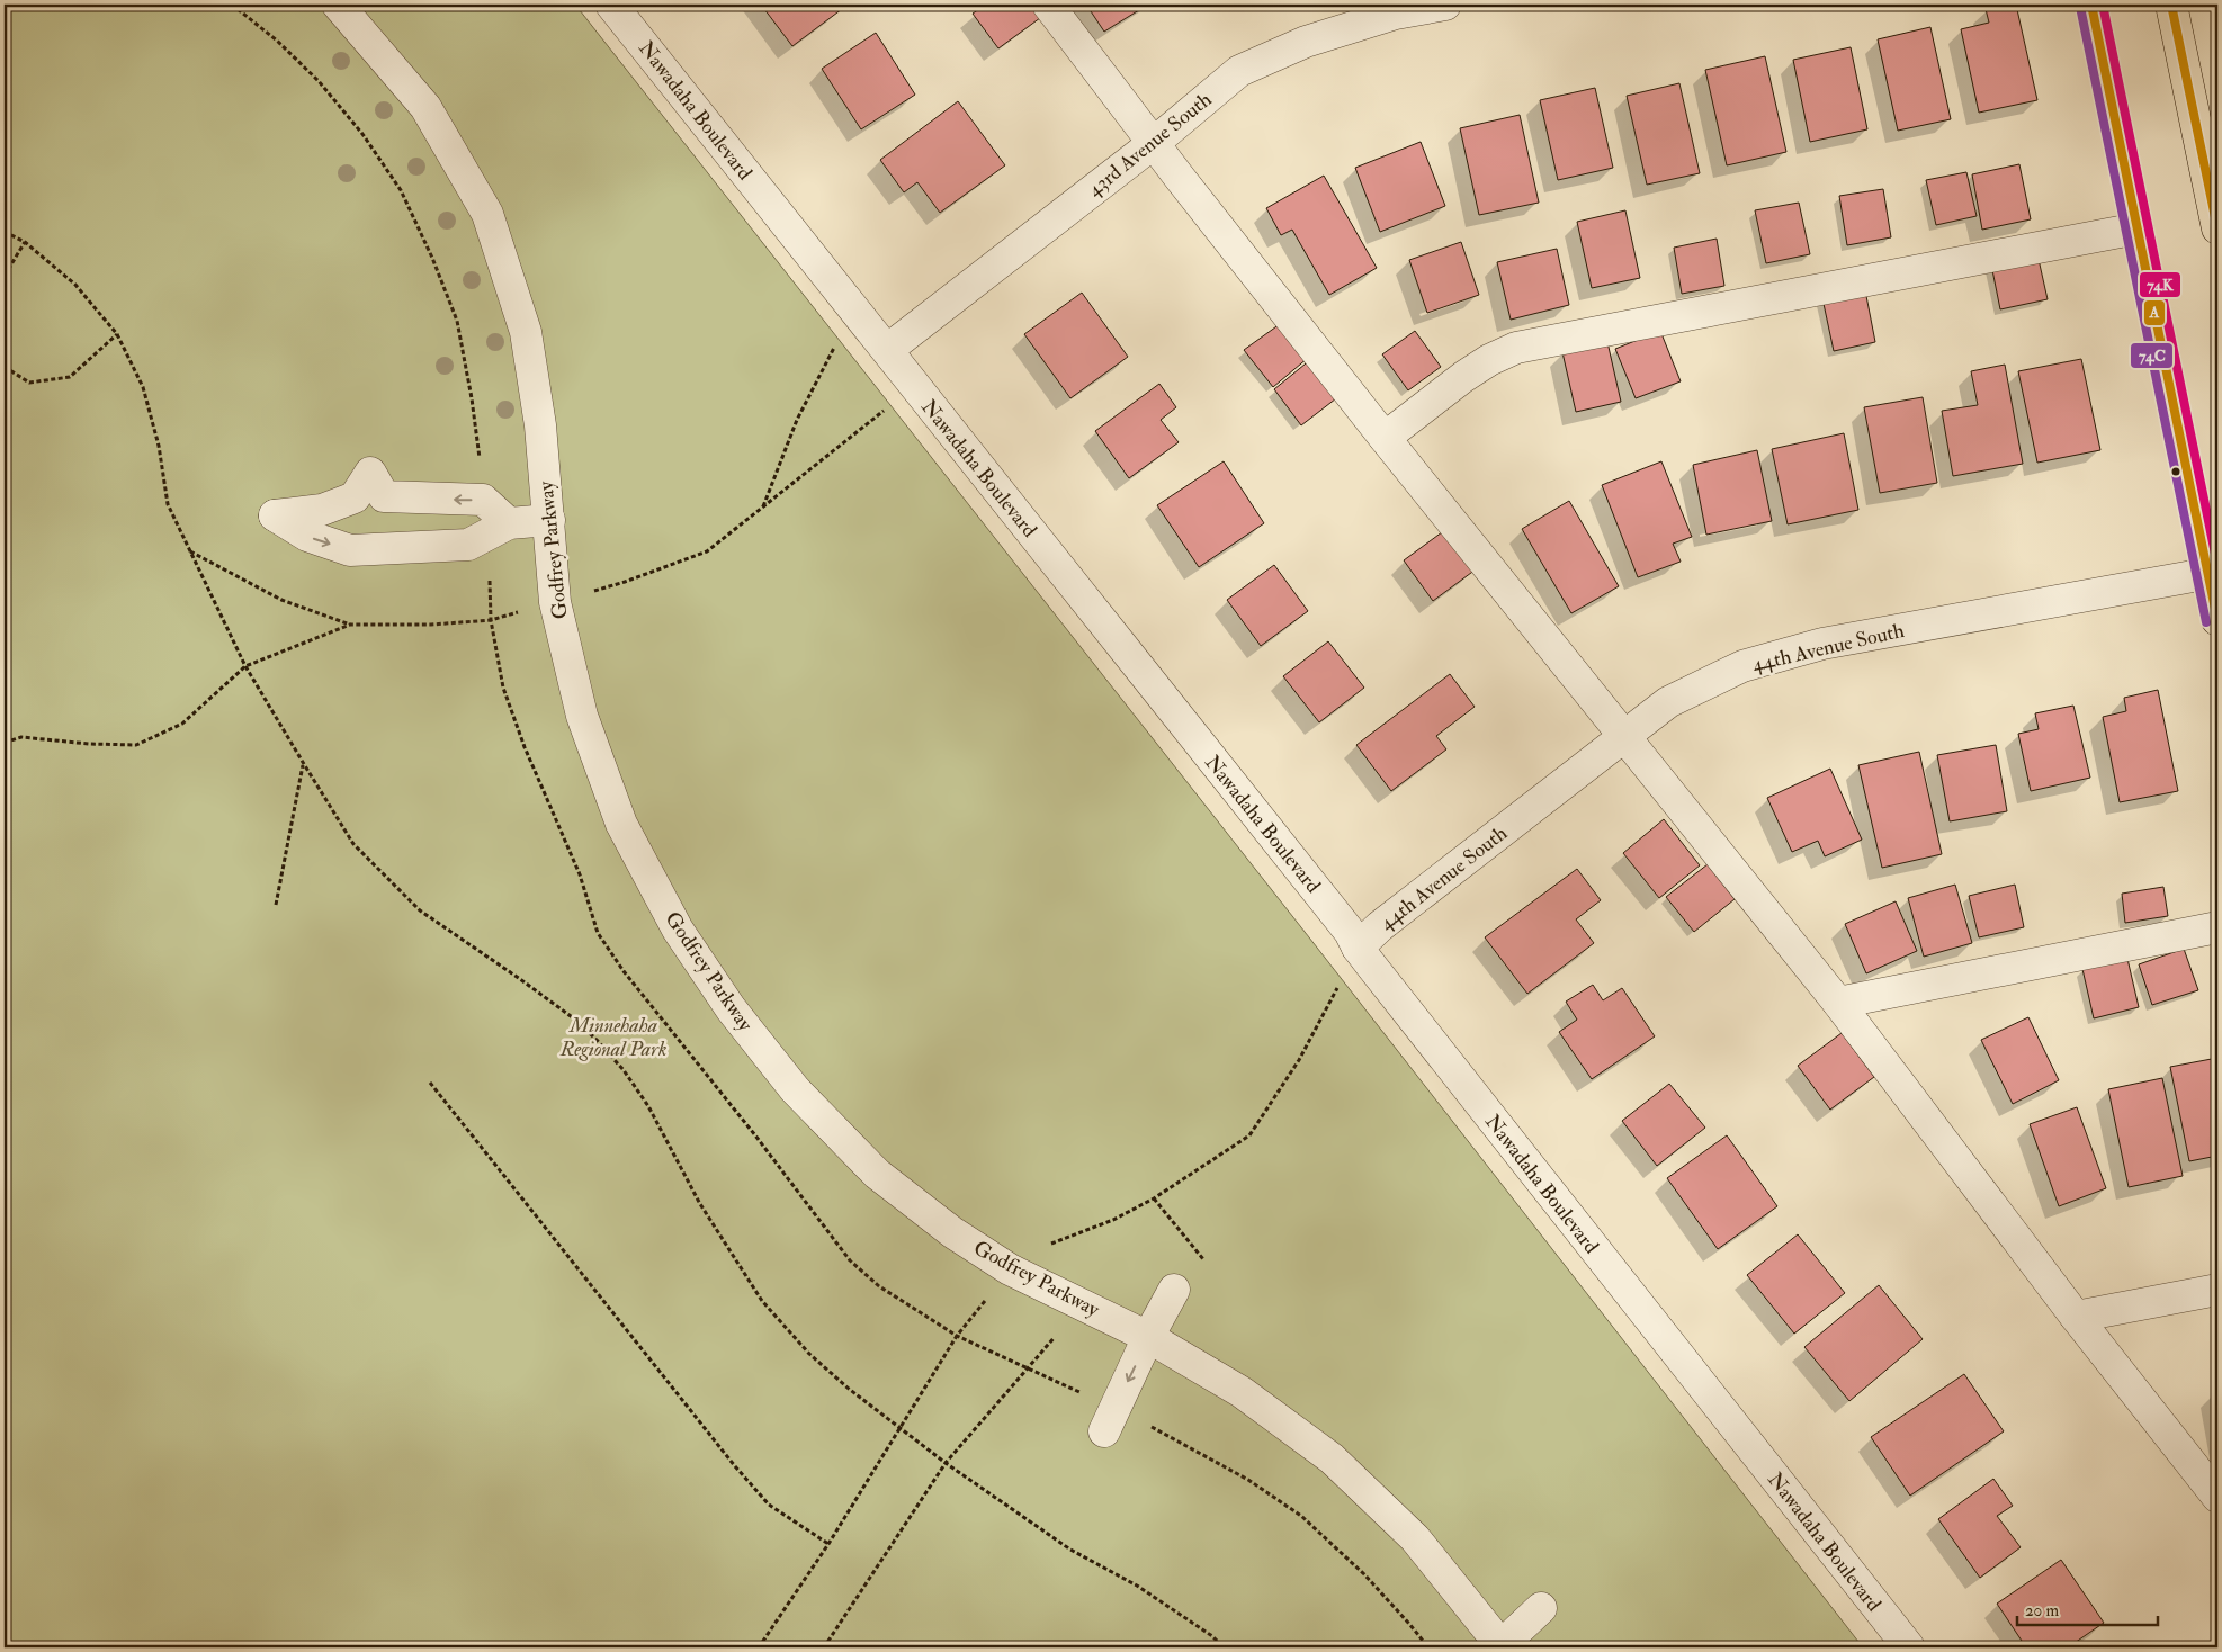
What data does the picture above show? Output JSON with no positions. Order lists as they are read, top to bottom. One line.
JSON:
{"streets":{"street":["Nawadaha Boulevard","43rd Avenue South","Godfrey Parkway","44th Avenue South"]},"crossings":[["Nawadaha Boulevard","43rd Avenue South"],["Nawadaha Boulevard","44th Avenue South"]],"parks":["Minnehaha Regional Park"],"lines":["transit line A","transit line 74K","transit line 74C"],"scale_bar":"20 m"}
